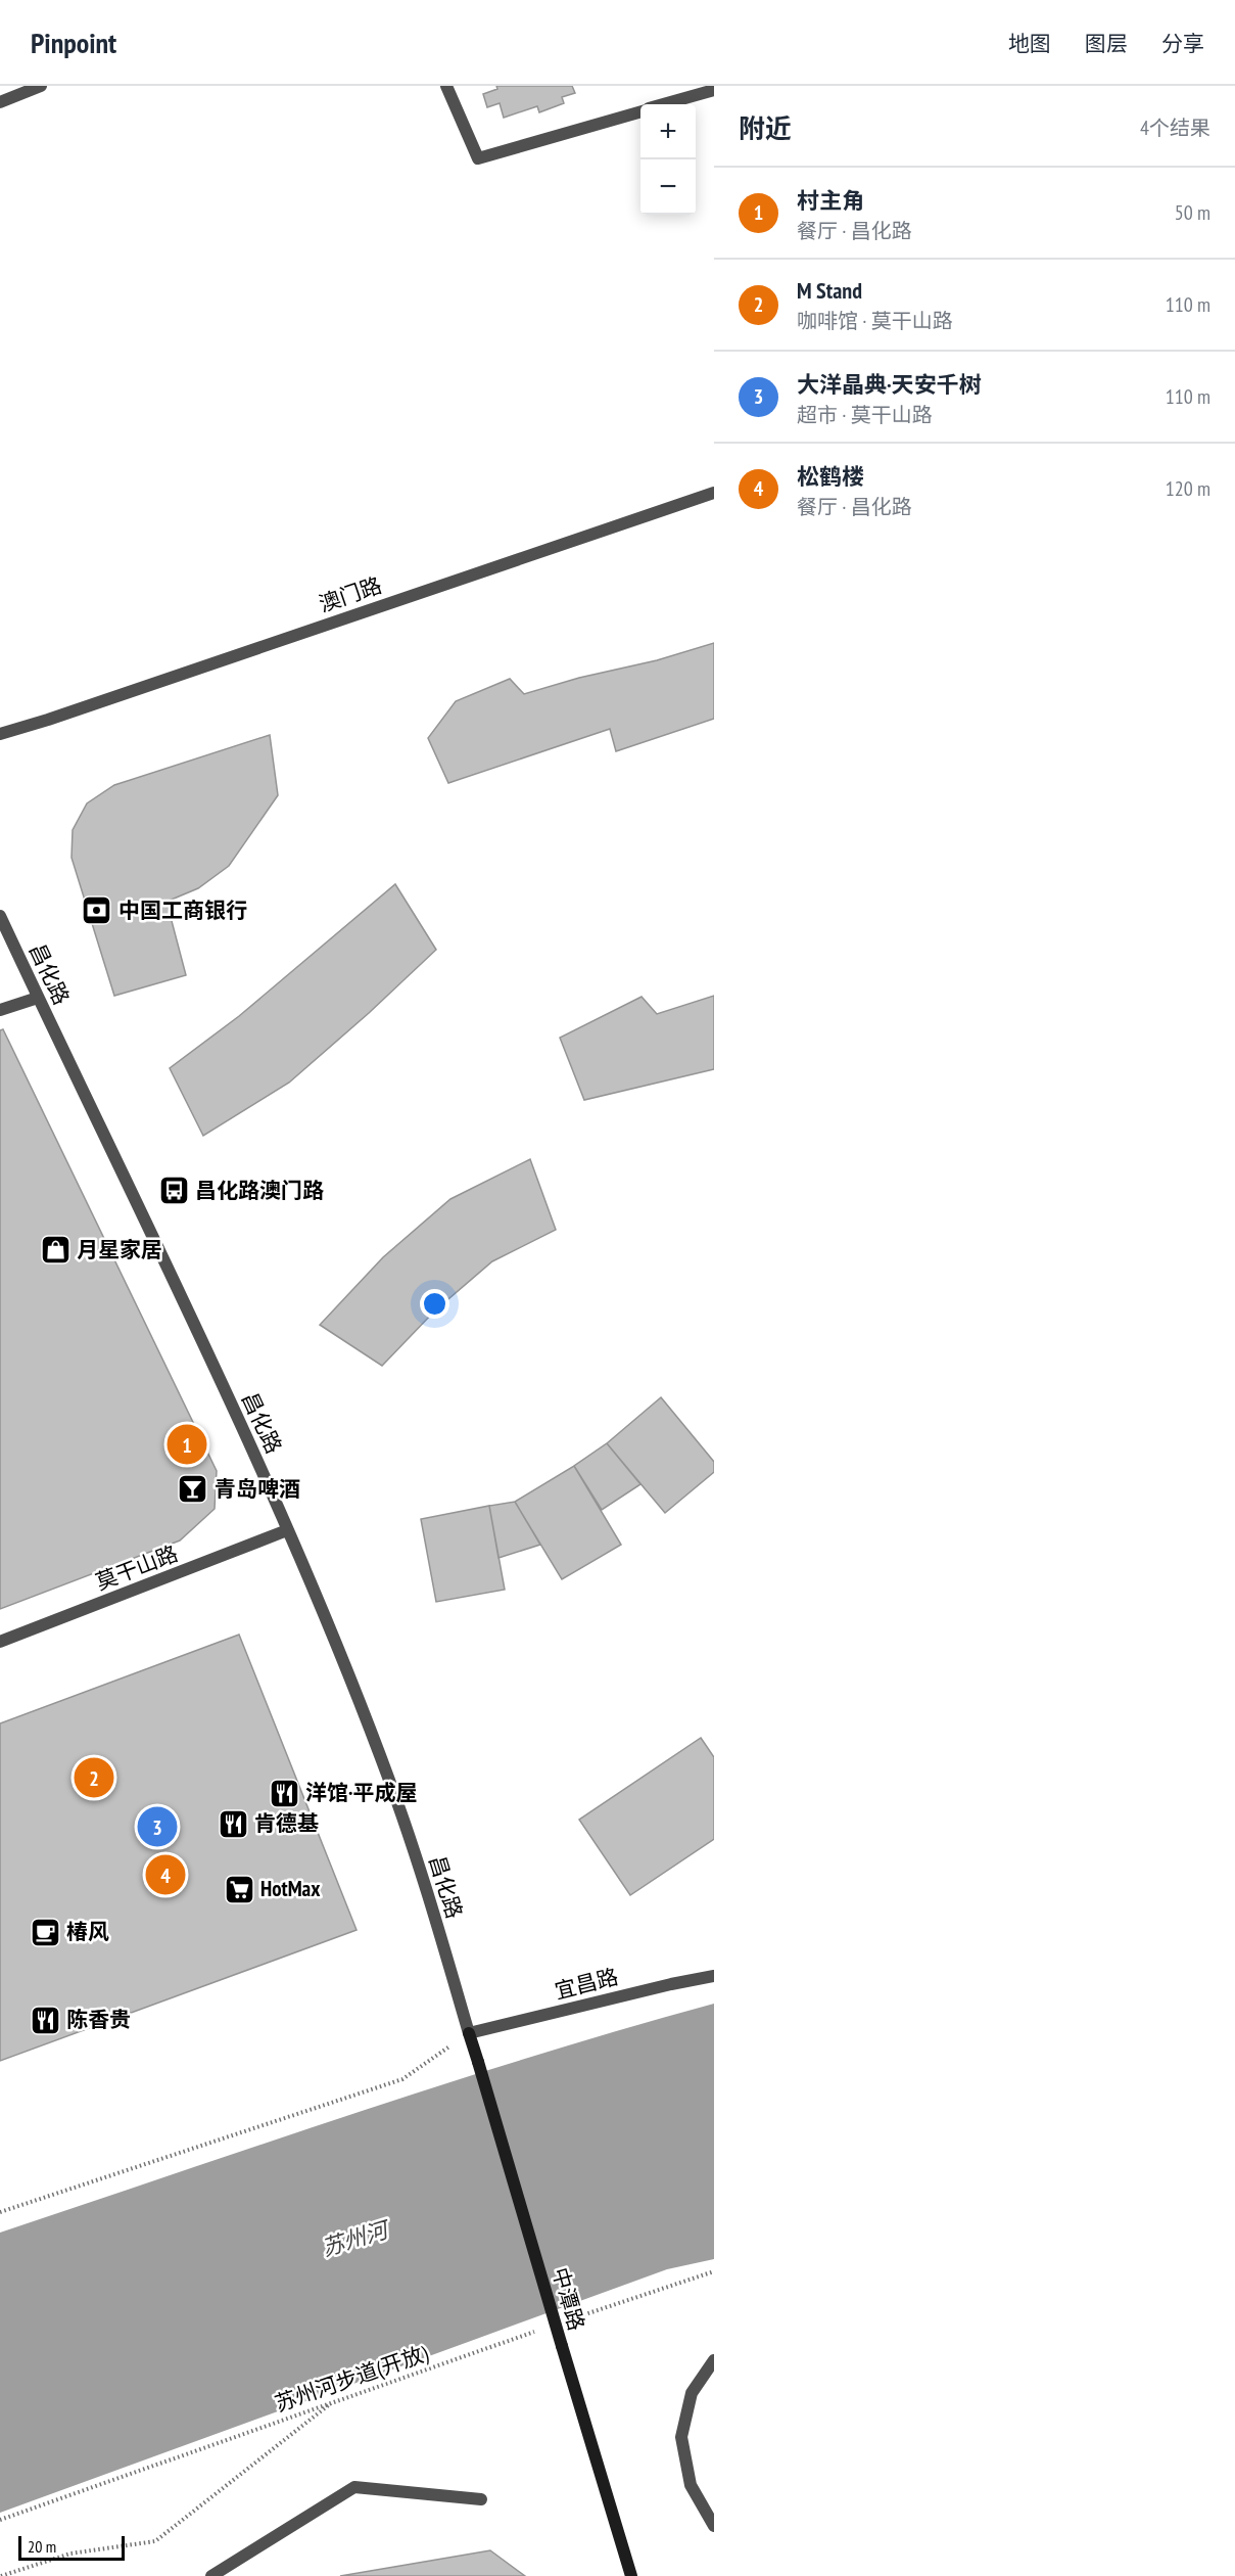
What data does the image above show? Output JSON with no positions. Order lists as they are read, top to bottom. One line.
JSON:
{"streets":{"street":["澳门路","昌化路","莫干山路","宜昌路","中潭路"],"path":["苏州河步道(开放)"]},"crossings":[["昌化路","莫干山路"],["昌化路","宜昌路"],["昌化路","中潭路"],["宜昌路","中潭路"]],"water":["苏州河"],"places":{"bank":["中国工商银行"],"bus stop":["昌化路澳门路"],"shop":["月星家居"],"bar":["青岛啤酒"],"restaurant":["洋馆·平成屋","肯德基","陈香贵"],"supermarket":["HotMax"],"cafe":["椿风"]},"scale_bar":"20 m","page":{"header":"Pinpoint","nav":["地图","图层","分享"],"heading":["附近","4个结果"],"map_buttons":["+","−"],"list":[{"mark":"1","name":"村主角","note":"餐厅 · 昌化路","value":"50 m"},{"mark":"2","name":"M Stand","note":"咖啡馆 · 莫干山路","value":"110 m"},{"mark":"3","name":"大洋晶典·天安千树","note":"超市 · 莫干山路","value":"110 m"},{"mark":"4","name":"松鹤楼","note":"餐厅 · 昌化路","value":"120 m"}],"pins":["1","2","3","4"],"scale":"20 m"}}
